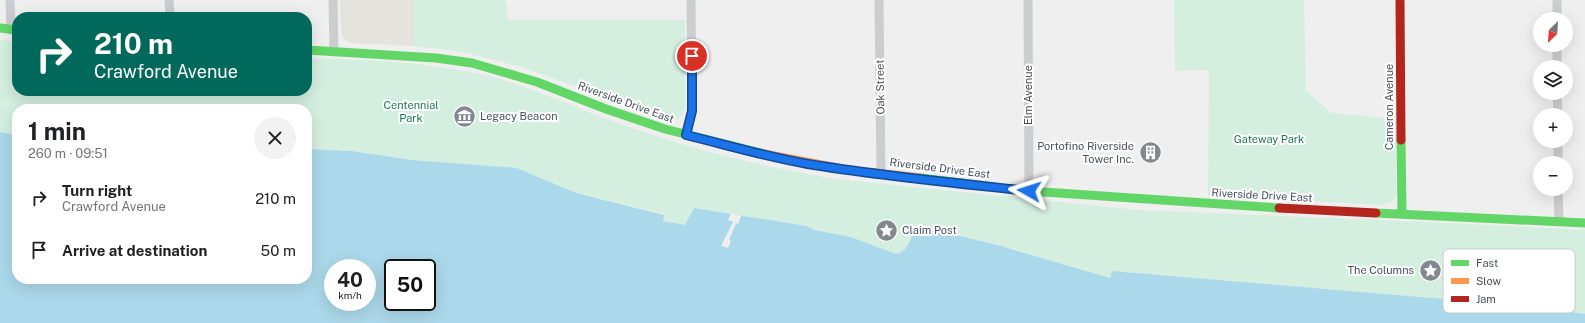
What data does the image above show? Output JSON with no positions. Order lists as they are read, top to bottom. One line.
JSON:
{"streets":{"main road":["Riverside Drive East","Cameron Avenue"],"street":["Oak Street","Elm Avenue"]},"crossings":[["Oak Street","Riverside Drive East"],["Elm Avenue","Riverside Drive East"],["Riverside Drive East","Cameron Avenue"]],"parks":["Centennial Park","Gateway Park"],"places":{"museum":["Legacy Beacon"],"building":["Portofino Riverside Tower Inc."],"place":["Claim Post","The Columns"]},"legend":["Fast","Slow","Jam"],"north":"bottom left","page":{"map_buttons":["+","−"],"turn":["210 m","Crawford Avenue"],"heading":["1 min","260 m · 09:51"],"list":[{"name":"Turn right","note":"Crawford Avenue","value":"210 m"},{"name":"Arrive at destination","value":"50 m"}],"speed":"40 km/h","limit":"50"}}
